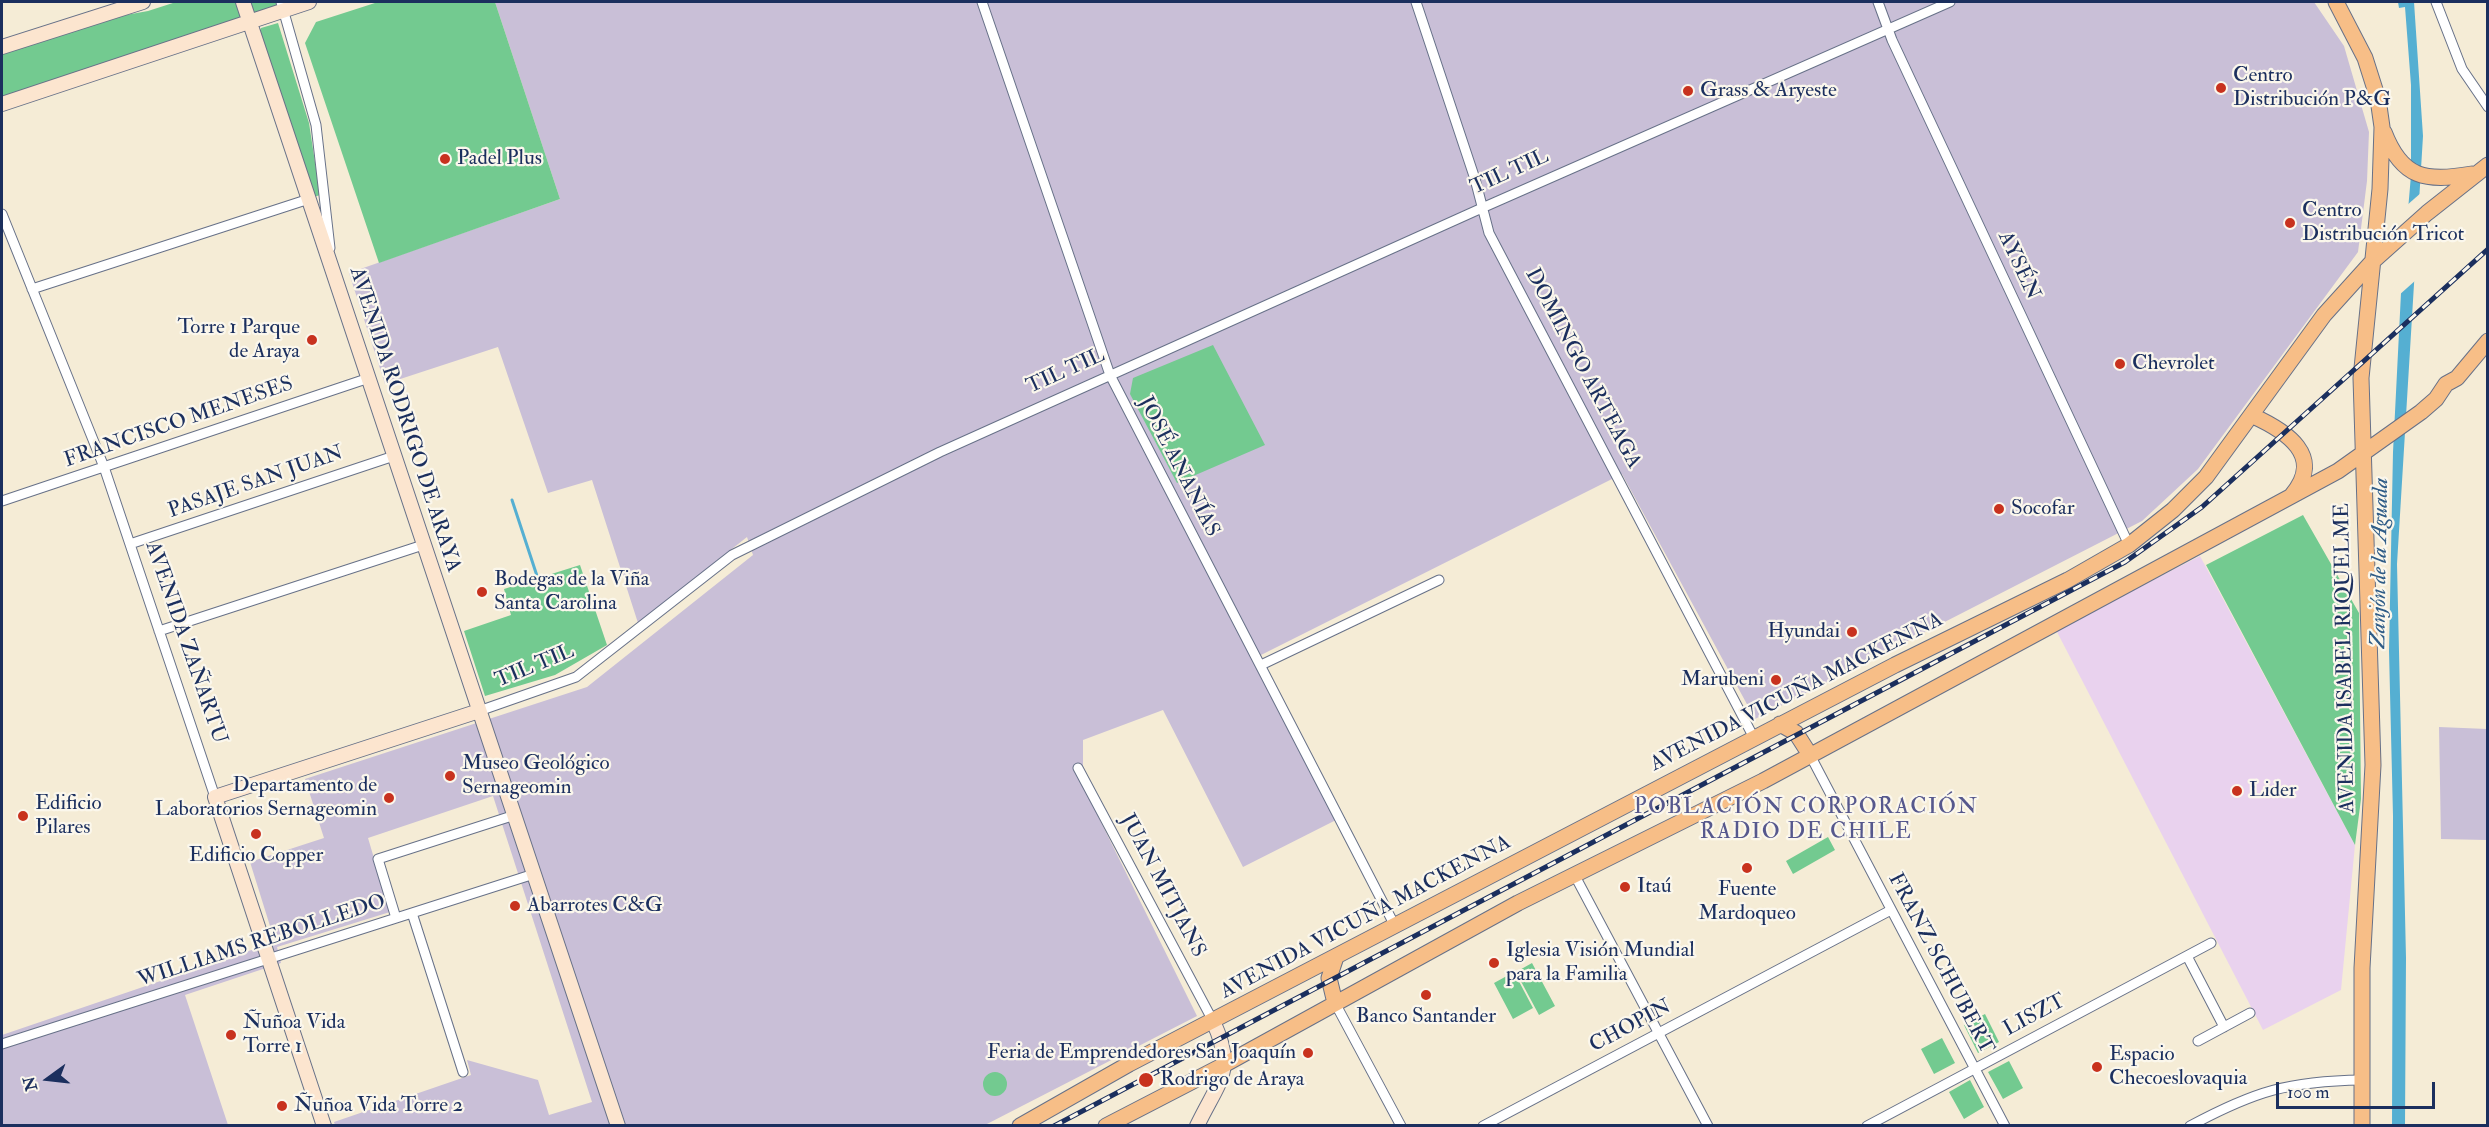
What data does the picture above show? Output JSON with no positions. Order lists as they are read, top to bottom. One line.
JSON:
{"streets":{"main road":["TIL TIL","AVENIDA RODRIGO DE ARAYA","AVENIDA ZAÑARTU","AVENIDA ISABEL RIQUELME","AVENIDA VICUÑA MACKENNA"],"street":["AYSÉN","DOMINGO ARTEAGA","FRANCISCO MENESES","JOSÉ ANANÍAS","PASAJE SAN JUAN","JUAN MITJANS","WILLIAMS REBOLLEDO","FRANZ SCHUBERT","LISZT","CHOPIN"]},"crossings":[["TIL TIL","AYSÉN"],["TIL TIL","DOMINGO ARTEAGA"],["TIL TIL","AVENIDA RODRIGO DE ARAYA"],["TIL TIL","JOSÉ ANANÍAS"],["TIL TIL","AVENIDA ZAÑARTU"],["AYSÉN","AVENIDA VICUÑA MACKENNA"],["DOMINGO ARTEAGA","AVENIDA VICUÑA MACKENNA"],["AVENIDA RODRIGO DE ARAYA","FRANCISCO MENESES"],["AVENIDA RODRIGO DE ARAYA","PASAJE SAN JUAN"],["AVENIDA RODRIGO DE ARAYA","WILLIAMS REBOLLEDO"],["FRANCISCO MENESES","AVENIDA ZAÑARTU"],["JOSÉ ANANÍAS","AVENIDA VICUÑA MACKENNA"],["PASAJE SAN JUAN","AVENIDA ZAÑARTU"],["AVENIDA ZAÑARTU","WILLIAMS REBOLLEDO"],["AVENIDA ISABEL RIQUELME","AVENIDA VICUÑA MACKENNA"],["AVENIDA VICUÑA MACKENNA","JUAN MITJANS"],["FRANZ SCHUBERT","LISZT"],["FRANZ SCHUBERT","CHOPIN"]],"districts":["POBLACIÓN CORPORACIÓN RADIO DE CHILE"],"water":["Zanjón de la Aguada"],"places":["Centro Distribución P&G","Grass & Aryeste","Padel Plus","Centro Distribución Tricot","Torre 1 Parque de Araya","Chevrolet","Socofar","Bodegas de la Viña Santa Carolina","Hyundai","Marubeni","Museo Geológico Sernageomin","Lider","Departamento de Laboratorios Sernageomin","Edificio Pilares","Edificio Copper","Fuente Mardoqueo","Itaú","Abarrotes C&G","Iglesia Visión Mundial para la Familia","Banco Santander","Ñuñoa Vida Torre 1","Feria de Emprendedores San Joaquín","Espacio Checoeslovaquia","Rodrigo de Araya","Ñuñoa Vida Torre 2"],"scale_bar":"100 m","north":"left"}
